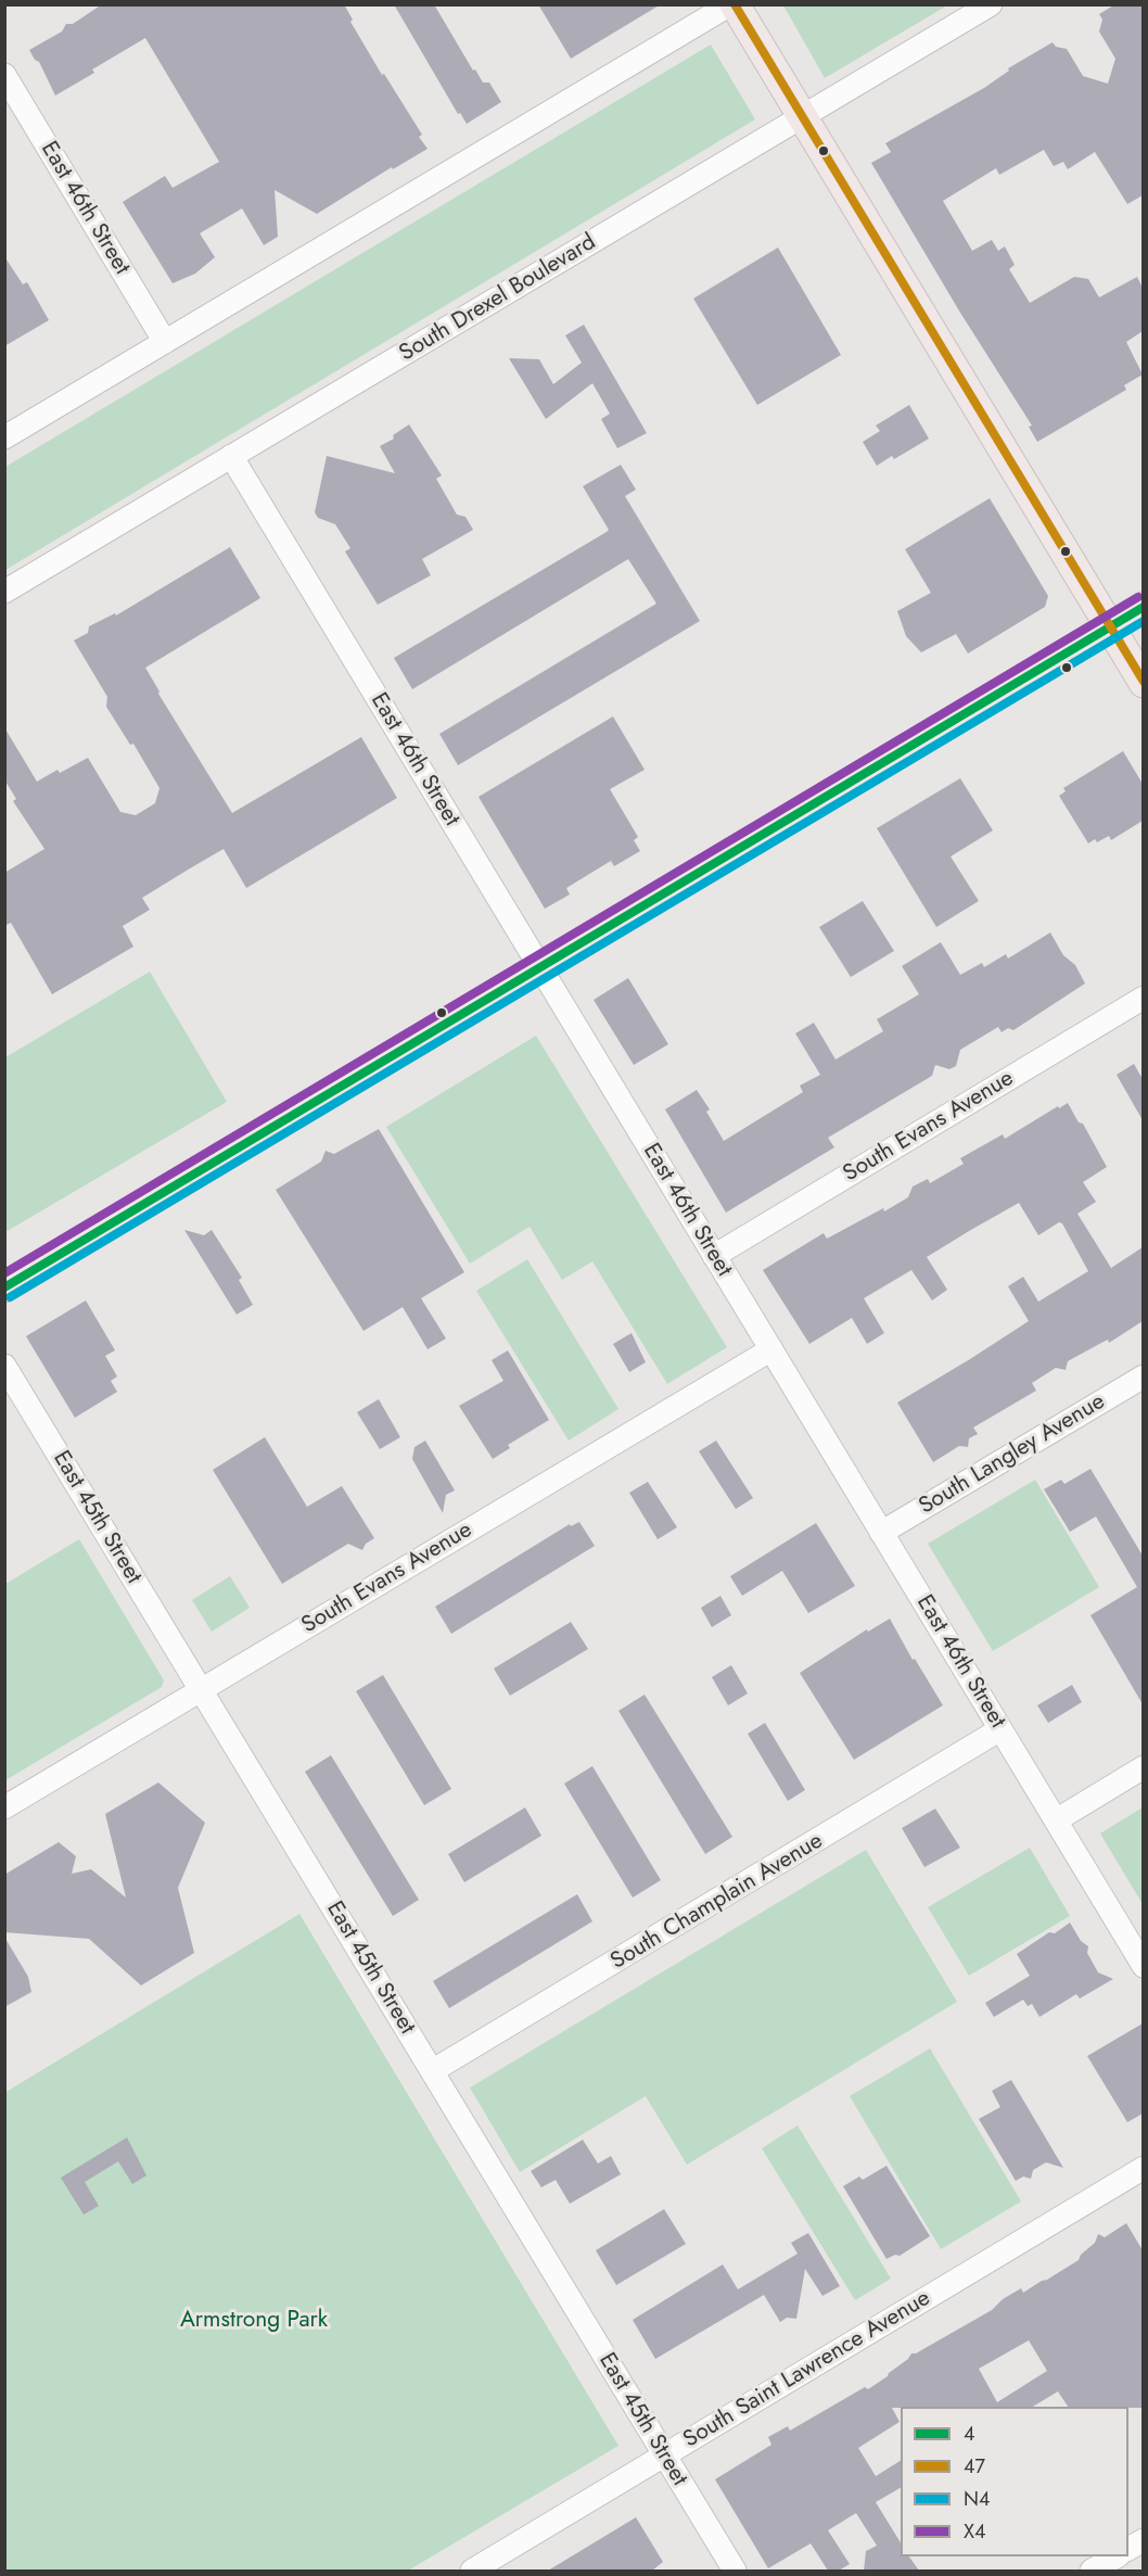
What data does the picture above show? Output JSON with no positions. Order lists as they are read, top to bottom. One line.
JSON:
{"streets":{"street":["East 46th Street","South Drexel Boulevard","South Evans Avenue","South Langley Avenue","East 45th Street","South Champlain Avenue","South Saint Lawrence Avenue"]},"crossings":[["East 46th Street","South Drexel Boulevard"],["East 46th Street","South Evans Avenue"],["East 46th Street","South Langley Avenue"],["East 46th Street","South Champlain Avenue"],["South Evans Avenue","East 45th Street"],["East 45th Street","South Champlain Avenue"],["East 45th Street","South Saint Lawrence Avenue"]],"parks":["Armstrong Park"],"lines":["transit line 47","transit line X4","transit line 4","transit line N4"],"legend":["4","47","N4","X4"]}
